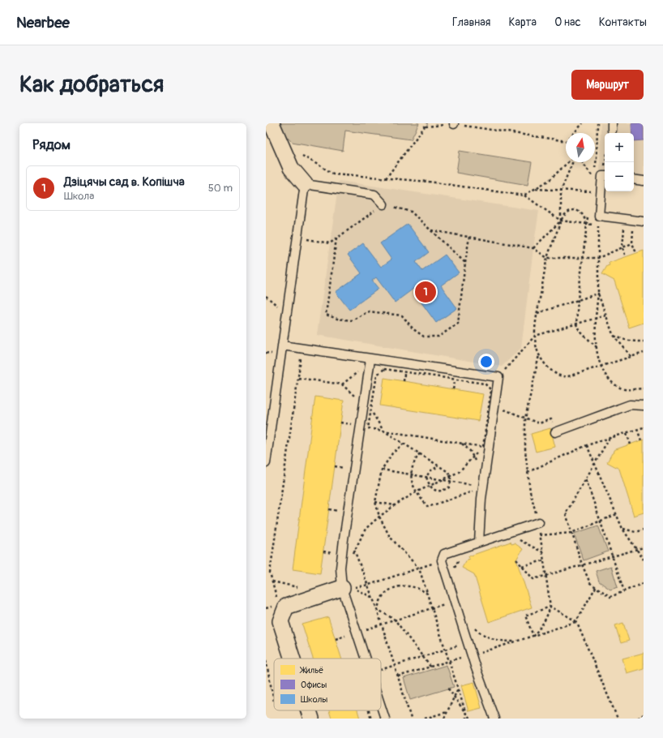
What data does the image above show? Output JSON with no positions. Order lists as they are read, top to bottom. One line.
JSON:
{"legend":["Жильё","Офисы","Школы"],"north":"top","page":{"header":"Nearbee","nav":["Главная","Карта","О нас","Контакты"],"buttons":"Маршрут","title":"Как добраться","heading":"Рядом","map_buttons":["+","−"],"list":[{"mark":"1","name":"Дзіцячы сад в. Копішча","note":"Школа","value":"50 m"}],"pins":"1"}}
